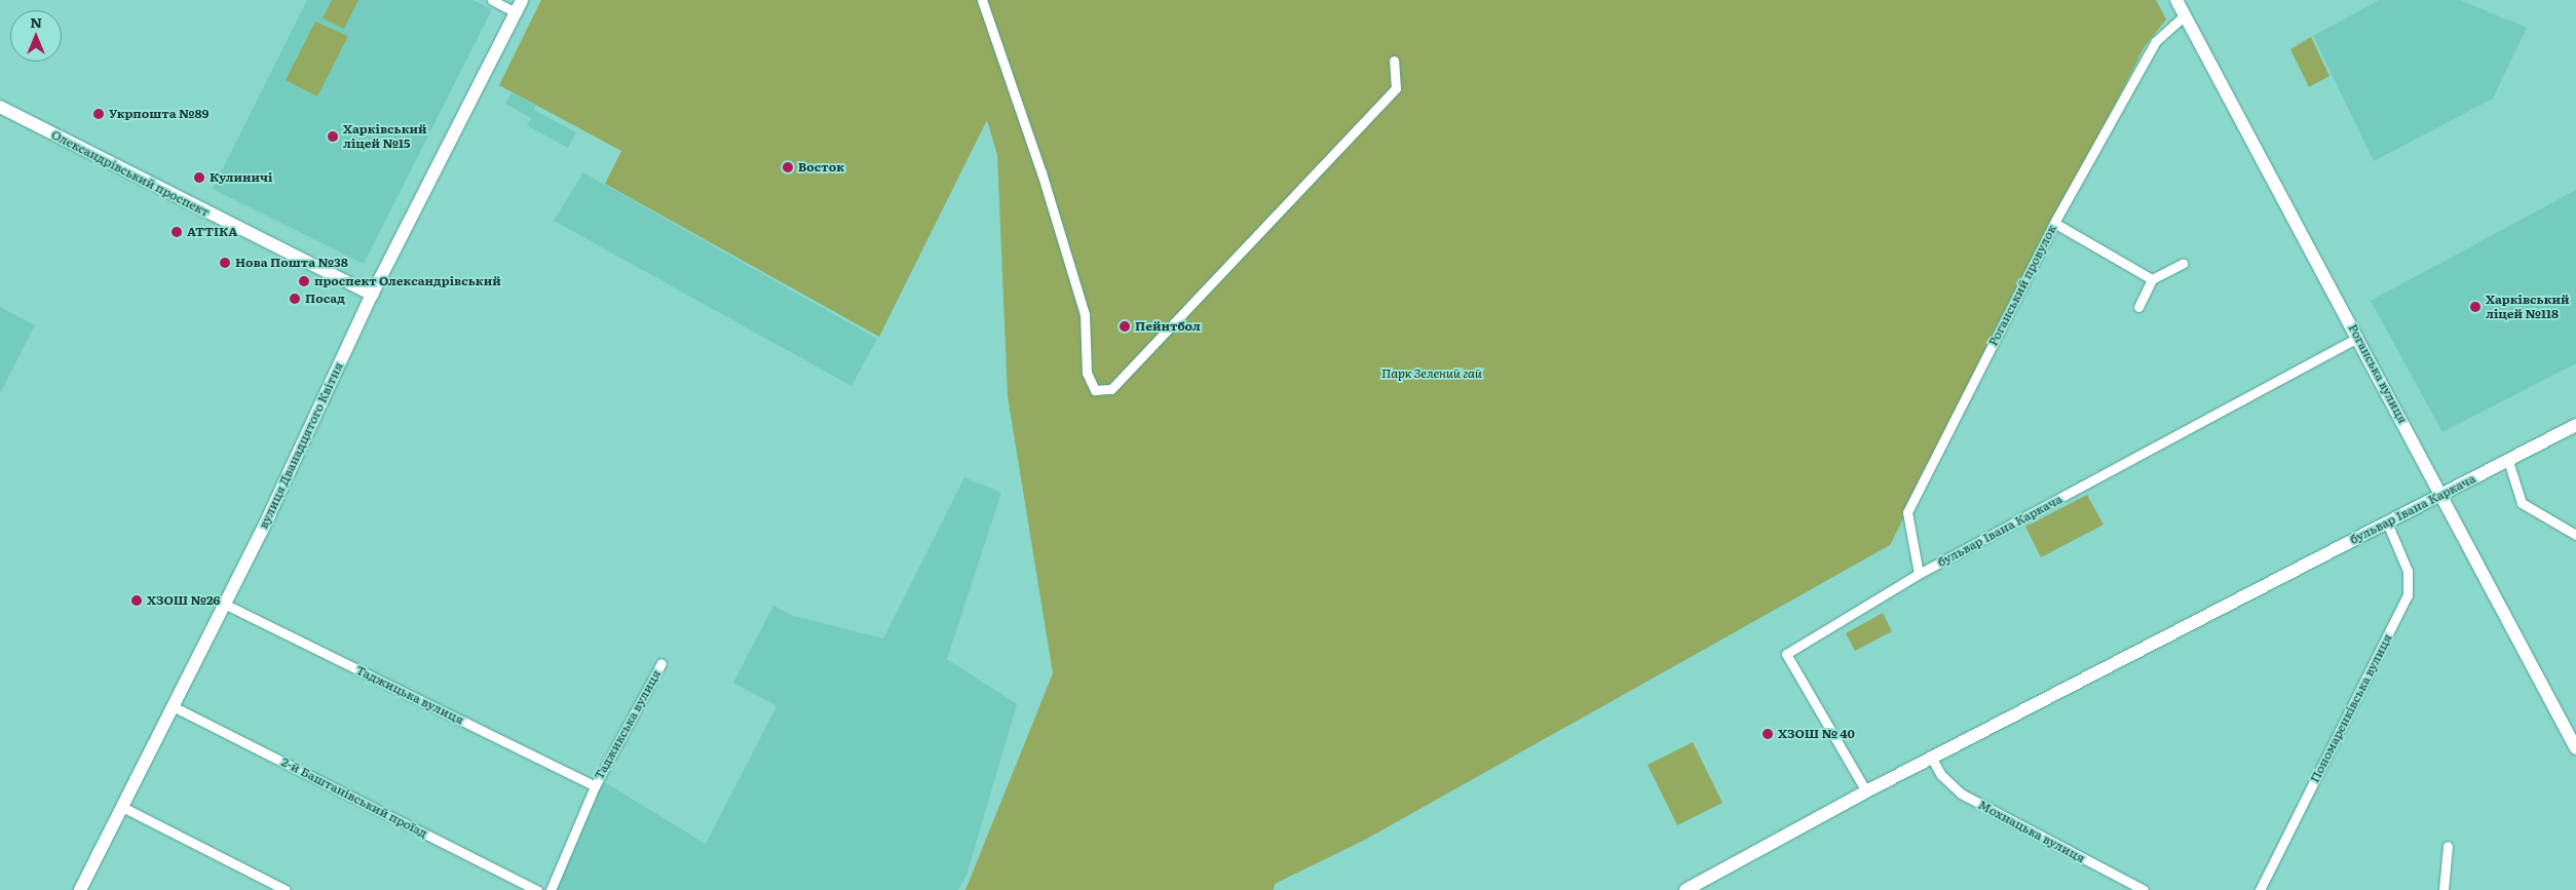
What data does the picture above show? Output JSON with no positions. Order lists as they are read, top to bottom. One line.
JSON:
{"streets":{"street":["Олександрівський проспект","Роганський провулок","Роганська вулиця","вулиця Дванадцятого Квітня","бульвар Івана Каркача","Таджицька вулиця","Пономаренківська вулиця","Таджикська вулиця","2-й Баштанівський проїзд","Мохнацька вулиця"]},"crossings":[["Олександрівський проспект","вулиця Дванадцятого Квітня"],["Роганський провулок","Роганська вулиця"],["Роганський провулок","бульвар Івана Каркача"],["Роганська вулиця","бульвар Івана Каркача"],["вулиця Дванадцятого Квітня","Таджицька вулиця"],["вулиця Дванадцятого Квітня","2-й Баштанівський проїзд"],["бульвар Івана Каркача","Пономаренківська вулиця"],["бульвар Івана Каркача","Мохнацька вулиця"],["Таджицька вулиця","Таджикська вулиця"]],"parks":["Парк Зелений гай"],"places":["Укрпошта №89","Харківський ліцей №15","Восток","Кулиничі","АТТІКА","Нова Пошта №38","проспект Олександрівський","Посад","Харківський ліцей №118","Пейнтбол","ХЗОШ №26","ХЗОШ № 40"],"north":"top"}
